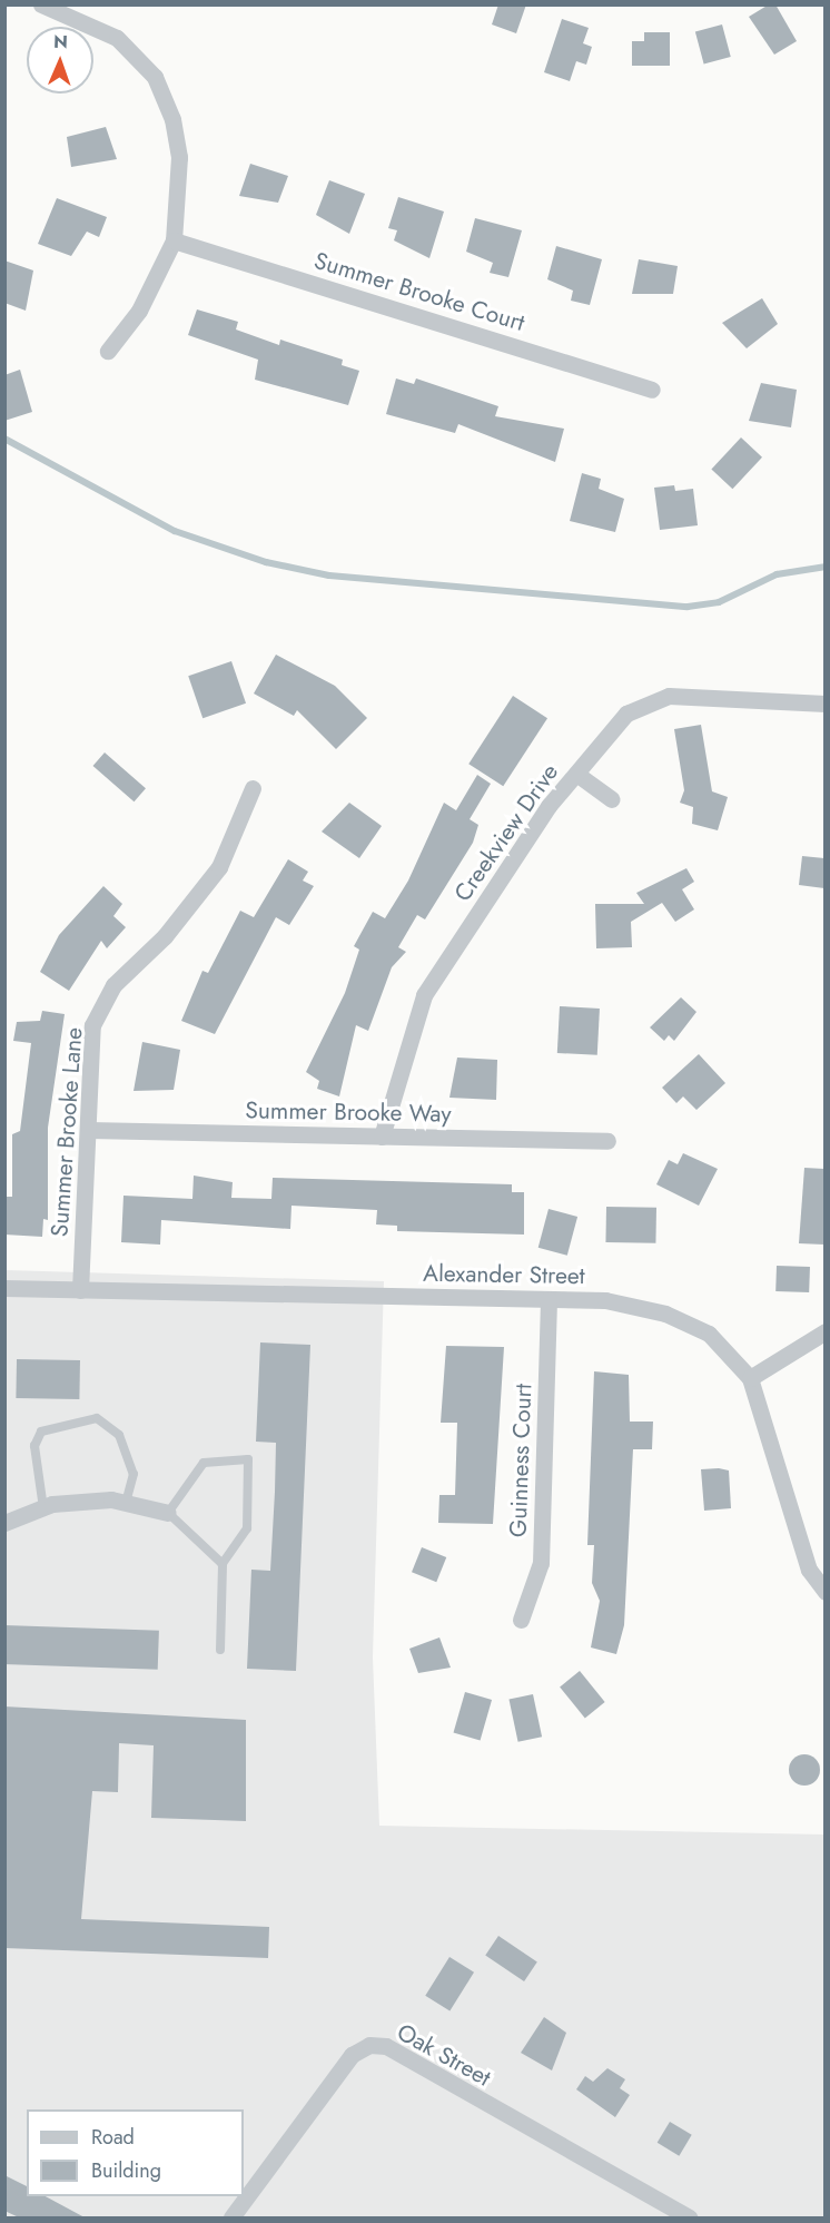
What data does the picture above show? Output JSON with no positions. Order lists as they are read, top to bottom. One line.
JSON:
{"streets":{"street":["Summer Brooke Court","Creekview Drive","Summer Brooke Way","Summer Brooke Lane","Alexander Street","Guinness Court","Oak Street"]},"crossings":[["Creekview Drive","Summer Brooke Way"],["Summer Brooke Way","Summer Brooke Lane"],["Summer Brooke Lane","Alexander Street"],["Alexander Street","Guinness Court"]],"legend":["Road","Building"],"north":"top"}
